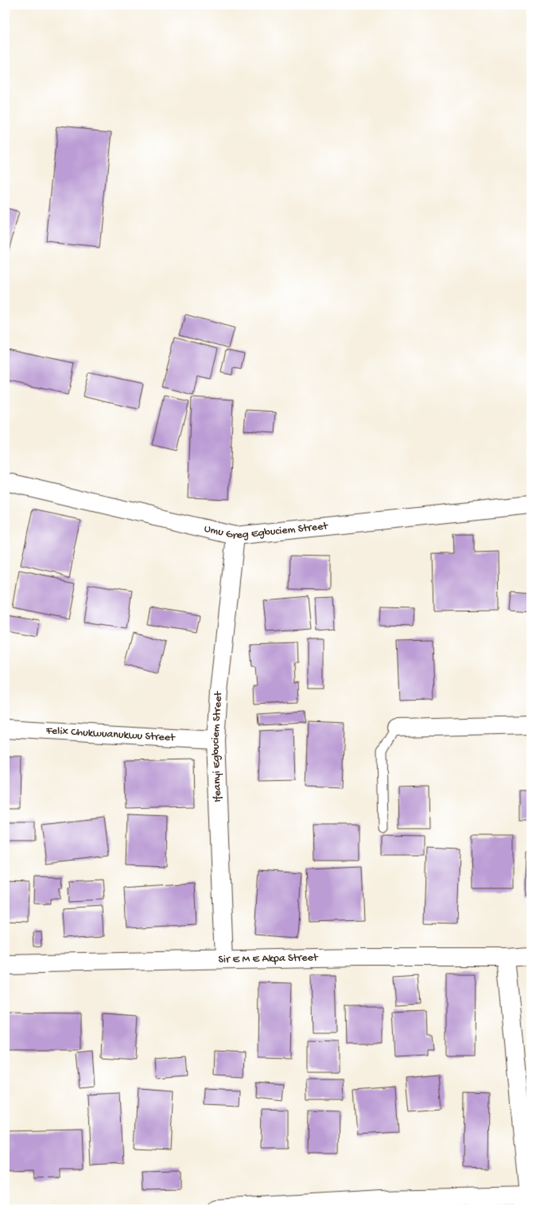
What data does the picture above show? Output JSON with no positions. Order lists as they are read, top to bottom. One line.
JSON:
{"streets":{"street":["Umu Greg Egbuciem Street","Felix Chukwuanukwu Street","Ifeanyi Egbuciem Street","Sir E M E Akpa Street"]},"crossings":[["Umu Greg Egbuciem Street","Ifeanyi Egbuciem Street"],["Felix Chukwuanukwu Street","Ifeanyi Egbuciem Street"],["Ifeanyi Egbuciem Street","Sir E M E Akpa Street"]]}
